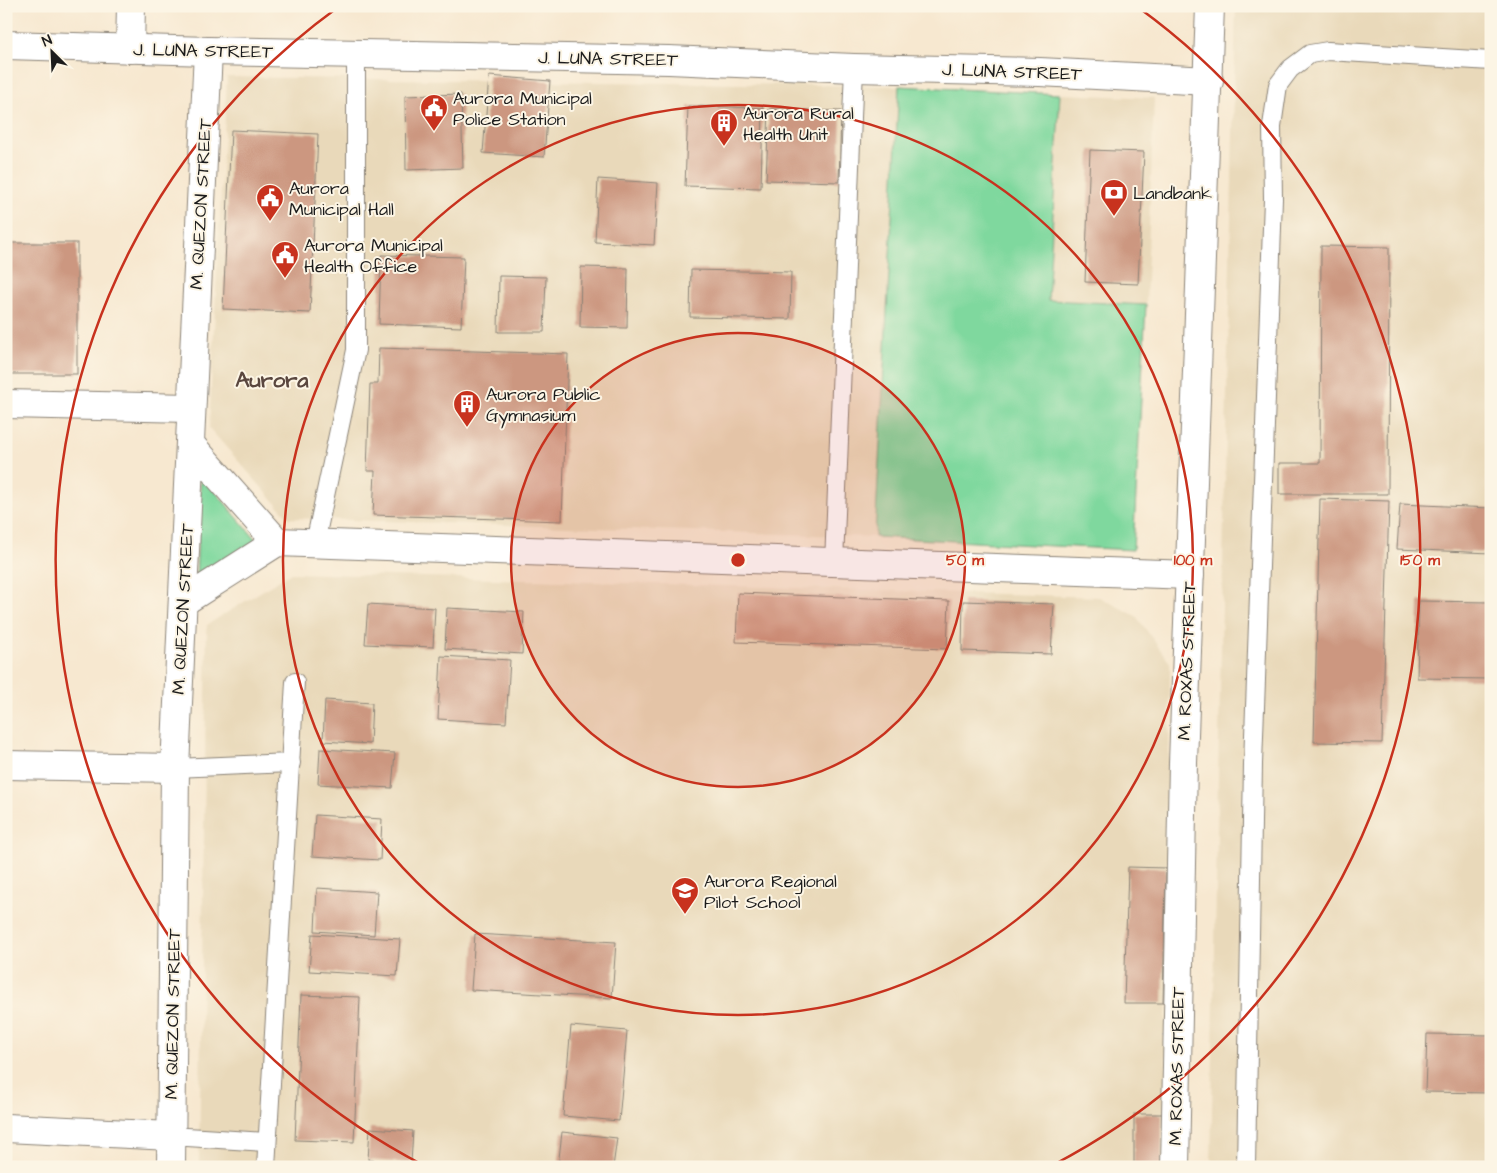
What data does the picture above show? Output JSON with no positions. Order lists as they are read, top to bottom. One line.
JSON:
{"streets":{"street":["J. LUNA STREET","M. QUEZON STREET","M. ROXAS STREET"]},"crossings":[["J. LUNA STREET","M. QUEZON STREET"],["J. LUNA STREET","M. ROXAS STREET"]],"districts":["Aurora"],"places":{"public building":["Aurora Municipal Police Station","Aurora Municipal Hall","Aurora Municipal Health Office"],"building":["Aurora Rural Health Unit","Aurora Public Gymnasium"],"bank":["Landbank"],"school or university":["Aurora Regional Pilot School"]},"north":"top left","rings":["50 m","100 m","150 m"]}
